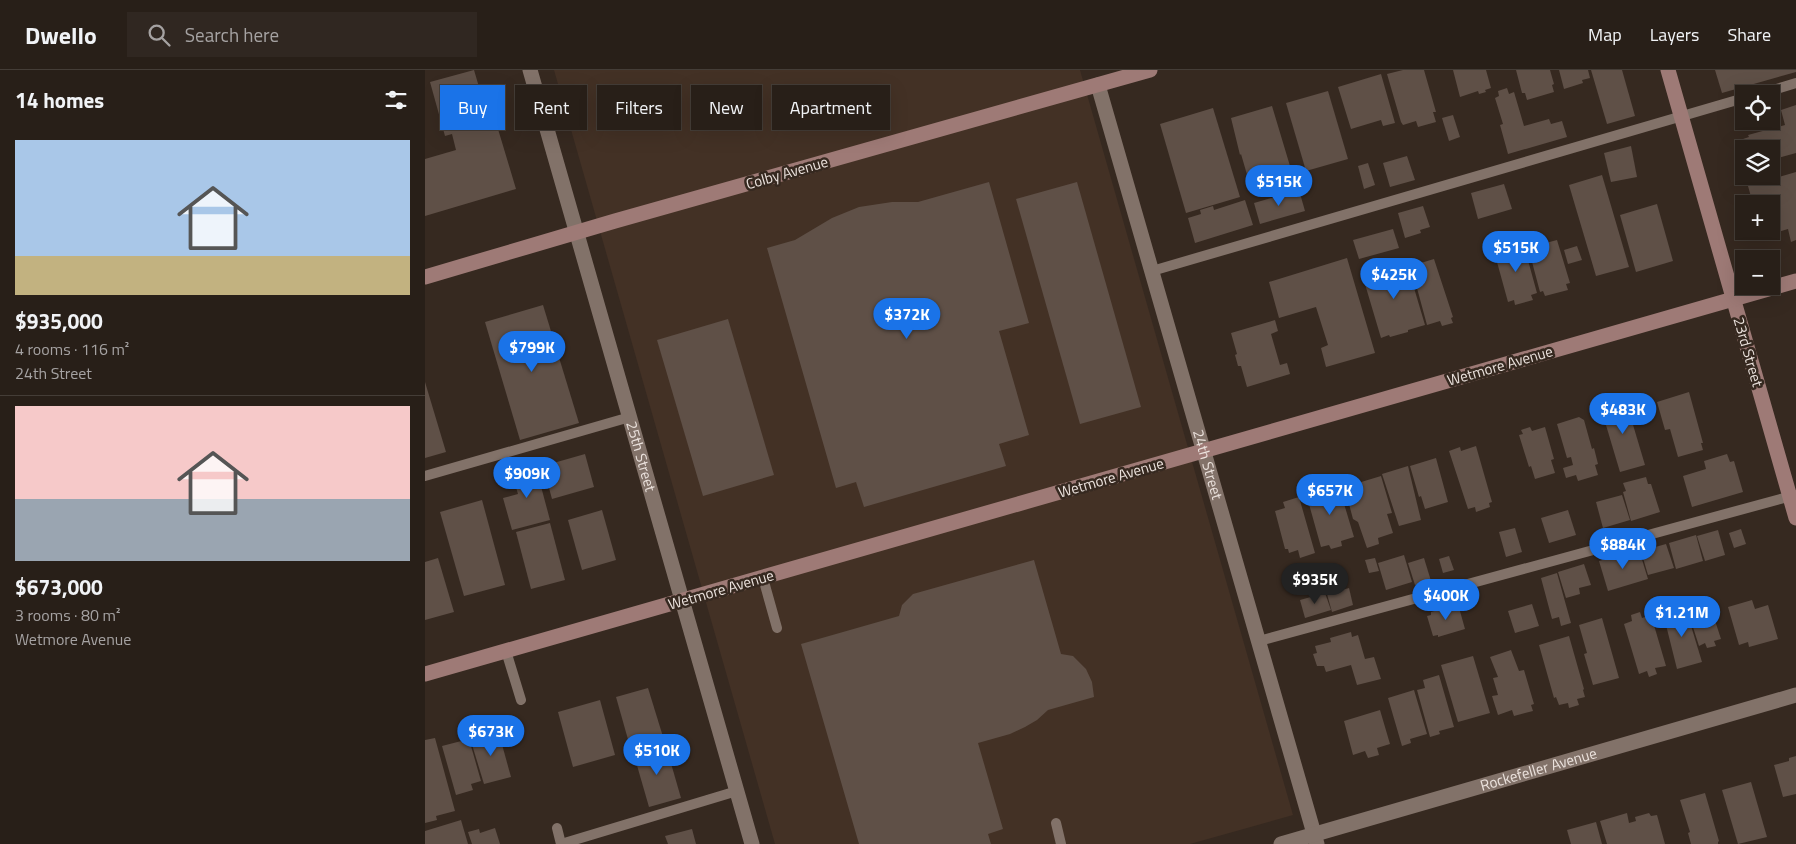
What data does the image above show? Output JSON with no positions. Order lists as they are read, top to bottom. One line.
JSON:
{"streets":{"street":["Colby Avenue","23rd Street","Wetmore Avenue","25th Street","24th Street","Rockefeller Avenue"]},"crossings":[["Colby Avenue","25th Street"],["Colby Avenue","24th Street"],["23rd Street","Wetmore Avenue"],["Wetmore Avenue","25th Street"],["Wetmore Avenue","24th Street"],["24th Street","Rockefeller Avenue"]],"page":{"header":"Dwello","search":"Search here","nav":["Map","Layers","Share"],"heading":"14 homes","map_buttons":["+","−"],"chip":["Buy","Rent","Filters","New","Apartment"],"list":[{"name":"$935,000","note":"4 rooms · 116 m² · 24th Street"},{"name":"$673,000","note":"3 rooms · 80 m² · Wetmore Avenue"}],"price":["$515K","$515K","$425K","$372K","$799K","$483K","$909K","$657K","$884K","$935K","$400K","$1.21M","$673K","$510K"]}}
